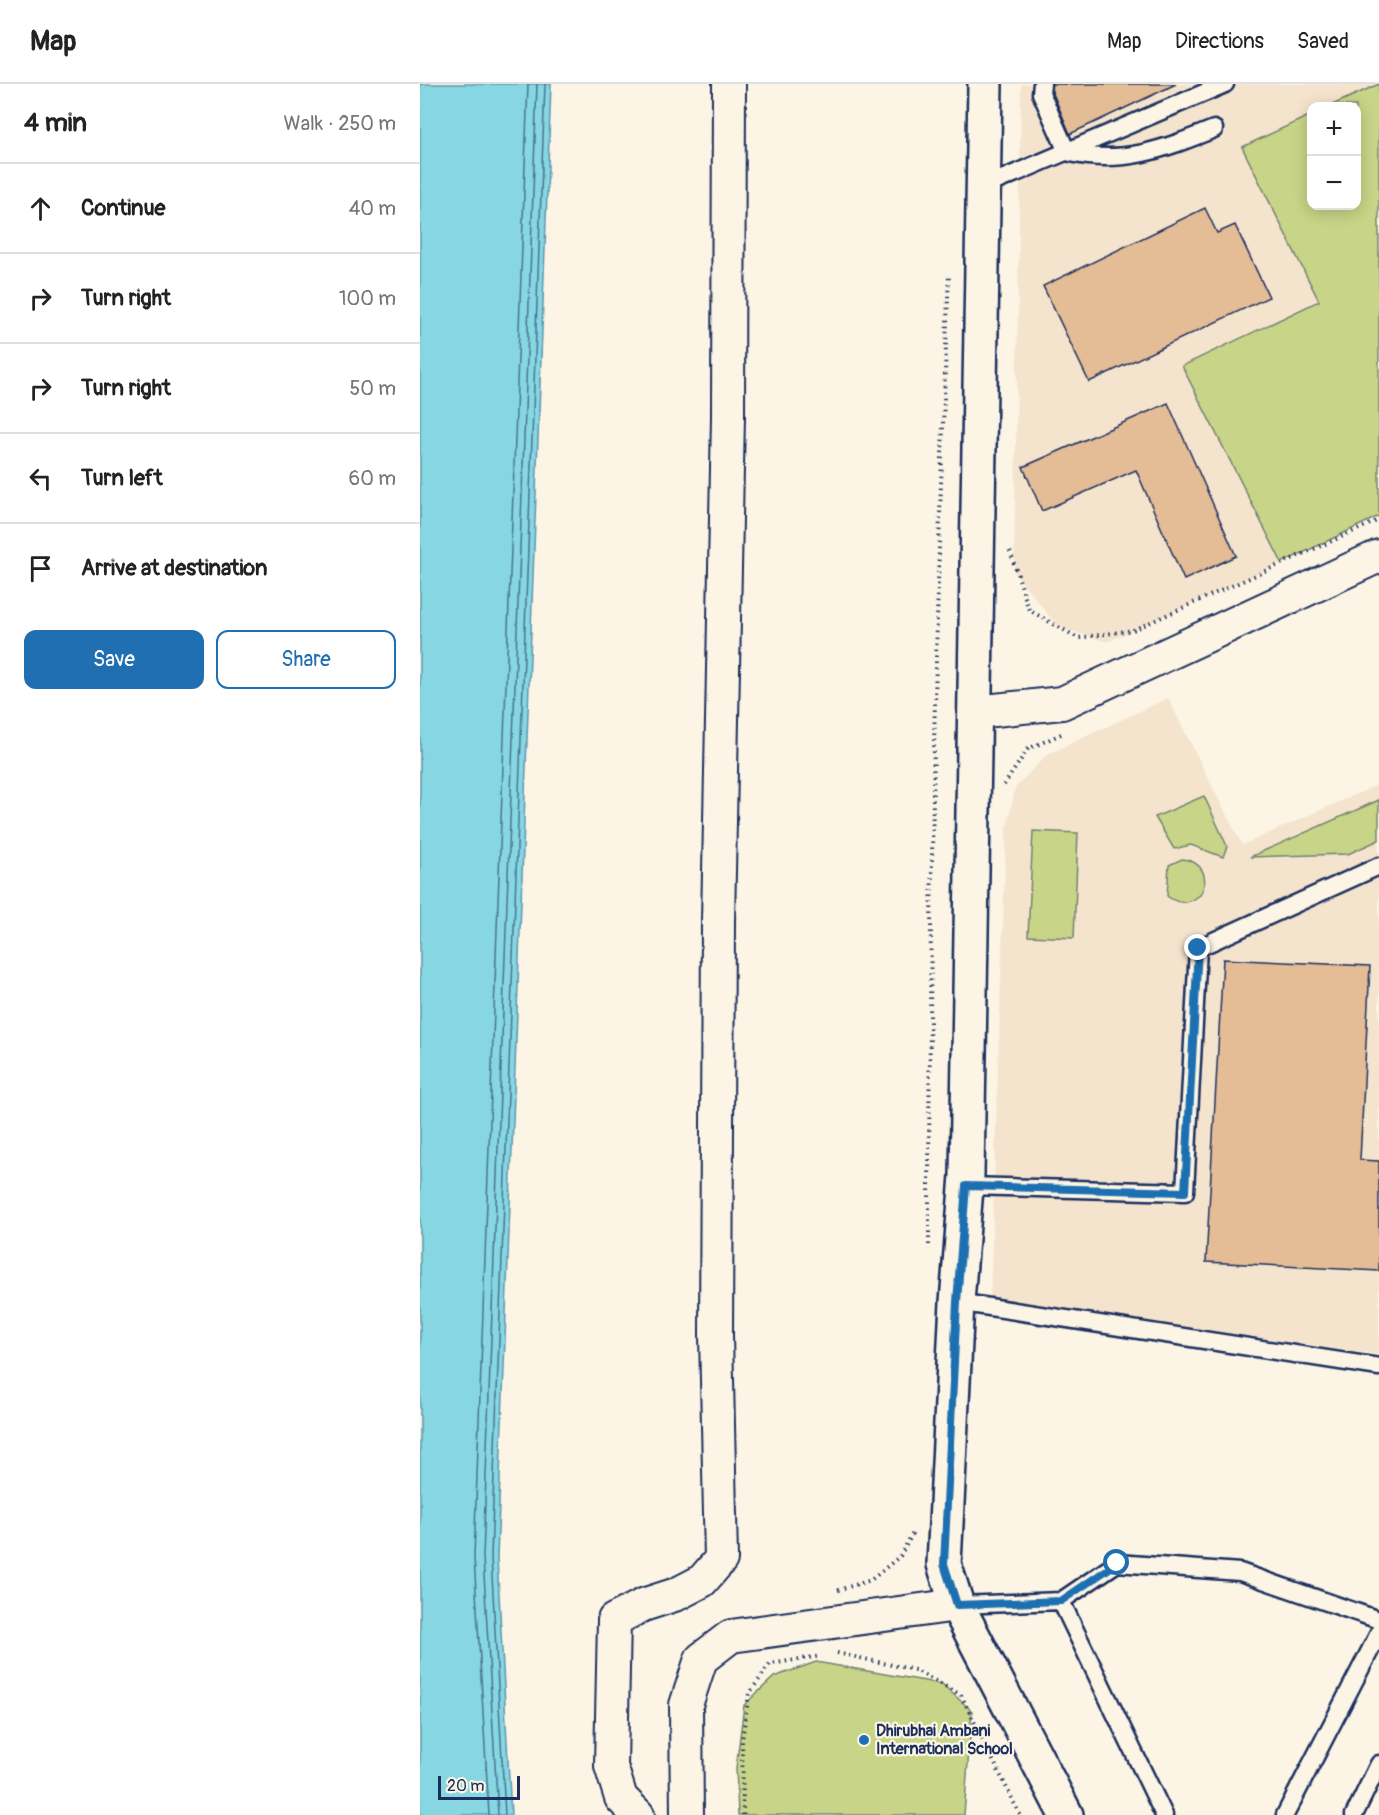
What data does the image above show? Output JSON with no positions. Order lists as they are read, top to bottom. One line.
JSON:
{"places":["Dhirubhai Ambani International School"],"scale_bar":"20 m","page":{"header":"Map","nav":["Map","Directions","Saved"],"heading":["4 min","Walk · 250 m"],"map_buttons":["+","−"],"list":[["Continue","40 m"],["Turn right","100 m"],["Turn right","50 m"],["Turn left","60 m"],"Arrive at destination"],"buttons":["Save","Share"],"scale":"20 m"}}
